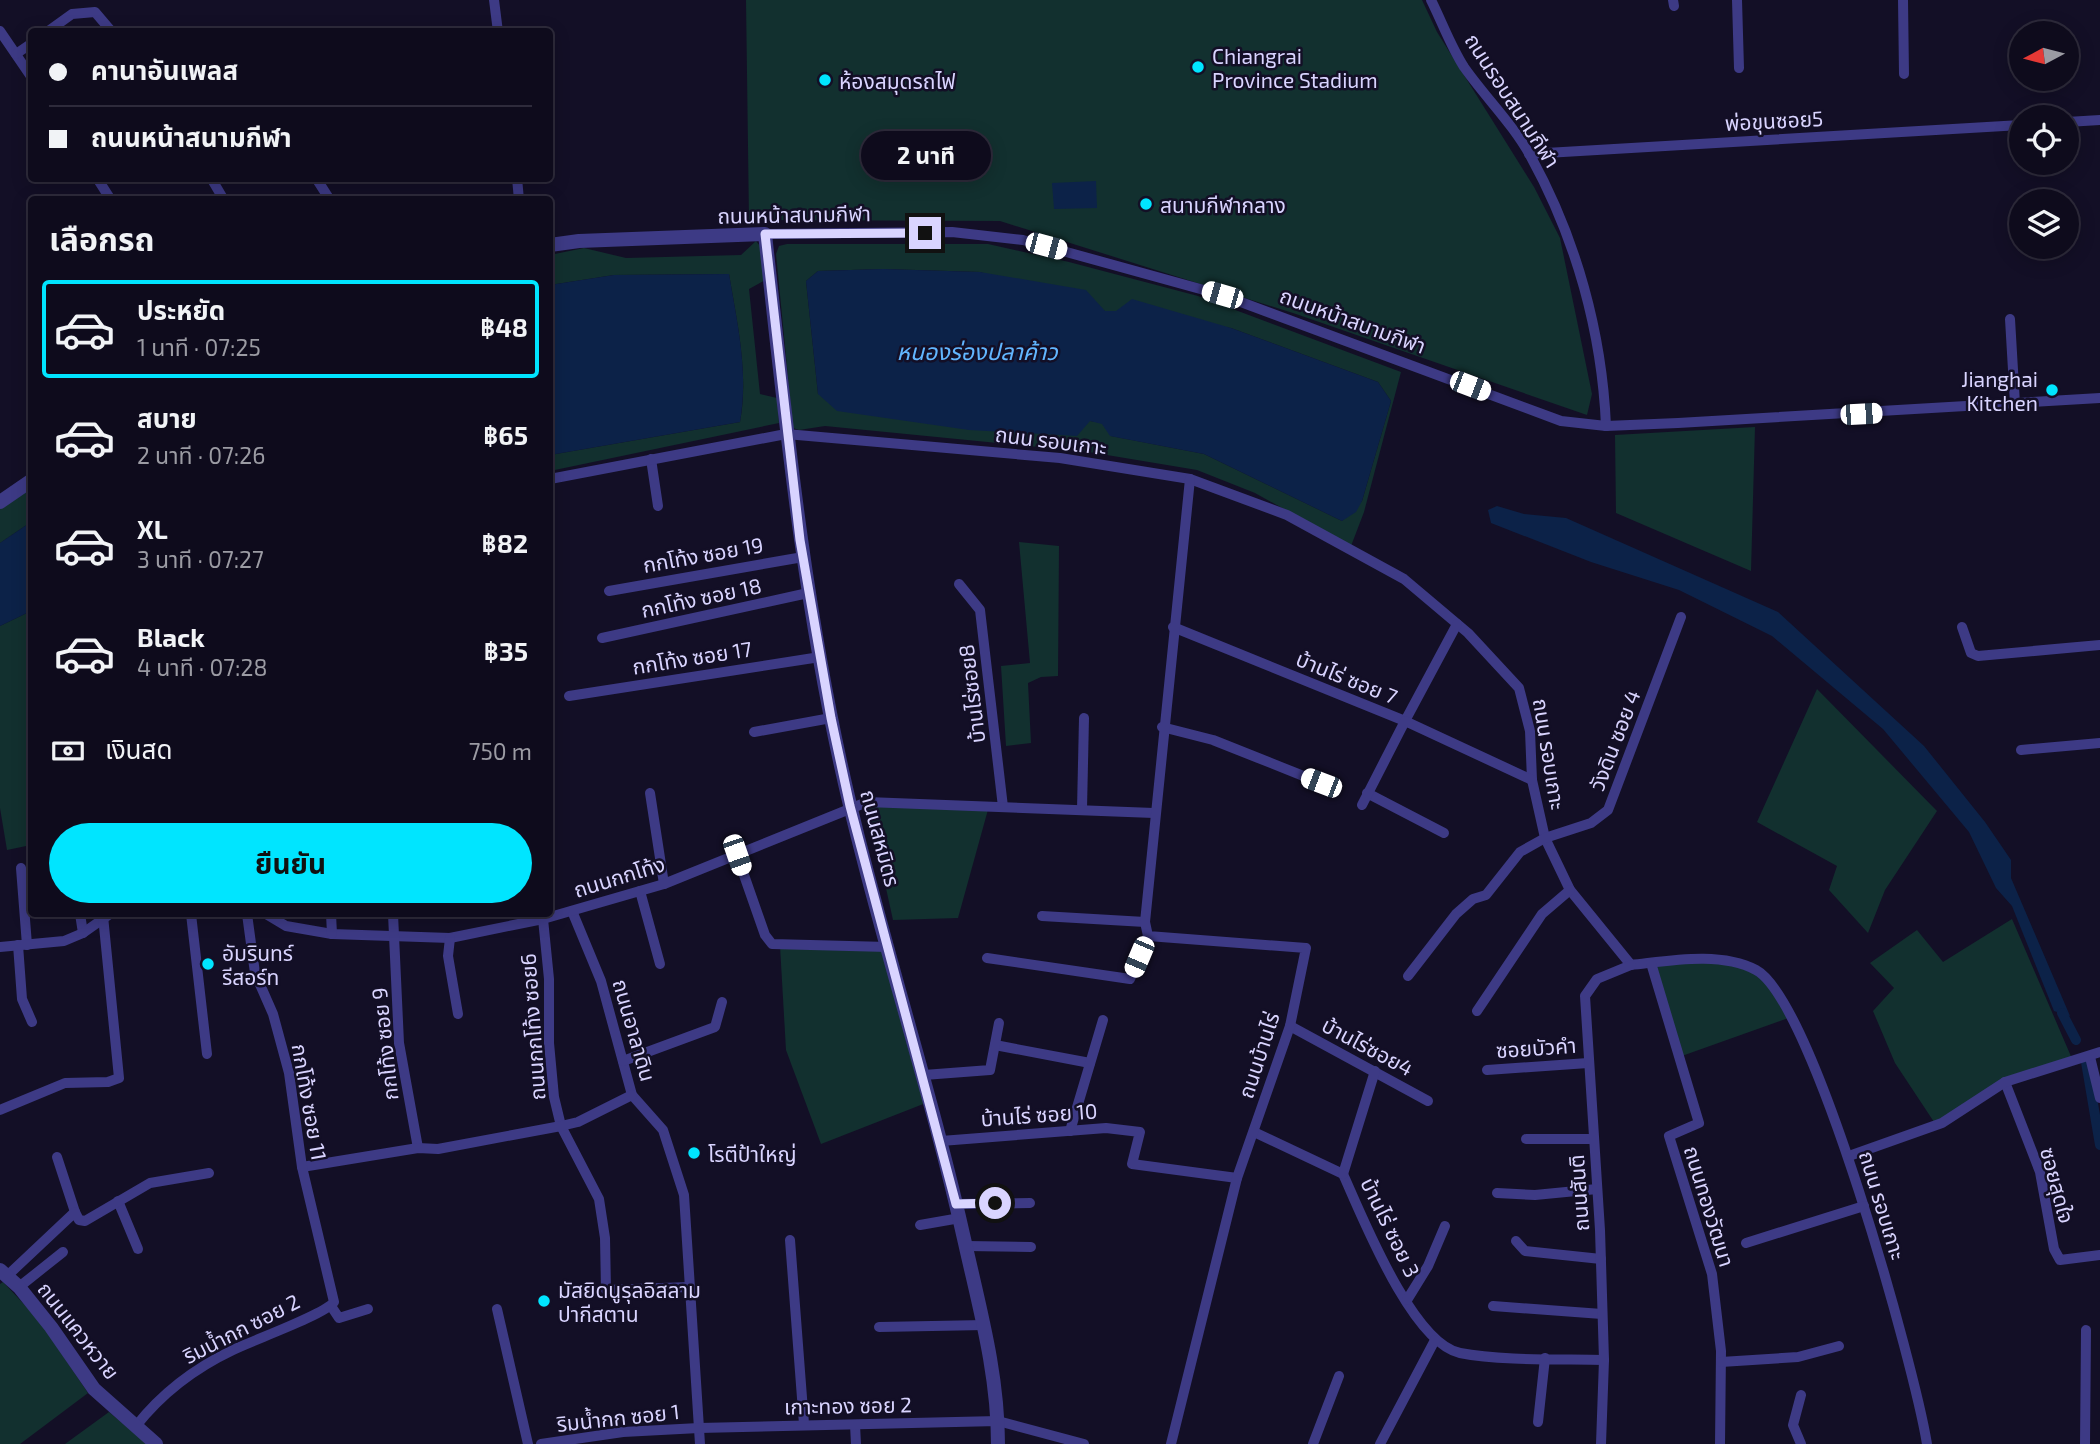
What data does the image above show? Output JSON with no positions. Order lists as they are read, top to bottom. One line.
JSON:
{"streets":{"street":["ถนนรอบสนามกีฬา","พ่อขุนซอย5","ถนนหน้าสนามกีฬา","ถนน รอบเกาะ","กกโท้ง ซอย 19","กกโท้ง ซอย 18","กกโท้ง ซอย 17","บ้านไร่ ซอย 7","บ้านไร่ซอย8","วังดิน ซอย 4","ถนนสหมิตร","ถนนกกโท้ง","ถนนกกโท้ง ซอย6","ถนนอาลาดิน","กกโท้ง ซอย 9","บ้านไร่ซอย4","ซอยบัวคำ","ถนนบ้านไร่","กกโท้ง ซอย 11","บ้านไร่ ซอย 10","ซอยสุดใจ","ถนนสันติ","ถนนทองวัฒนา","บ้านไร่ ซอย 3","ริมน้ำกก ซอย 2","ถนนแควหวาย","เกาะทอง ซอย 2","ริมน้ำกก ซอย 1"]},"crossings":[["ถนนรอบสนามกีฬา","พ่อขุนซอย5"],["ถนนรอบสนามกีฬา","ถนนหน้าสนามกีฬา"],["ถนนหน้าสนามกีฬา","ถนนสหมิตร"],["ถนน รอบเกาะ","บ้านไร่ ซอย 7"],["ถนน รอบเกาะ","วังดิน ซอย 4"],["ถนน รอบเกาะ","ถนนสหมิตร"],["ถนน รอบเกาะ","ถนนสันติ"],["ถนน รอบเกาะ","ถนนทองวัฒนา"],["กกโท้ง ซอย 19","ถนนสหมิตร"],["กกโท้ง ซอย 18","ถนนสหมิตร"],["กกโท้ง ซอย 17","ถนนสหมิตร"],["ถนนสหมิตร","ถนนกกโท้ง"],["ถนนสหมิตร","บ้านไร่ ซอย 10"],["ถนนสหมิตร","เกาะทอง ซอย 2"],["ถนนกกโท้ง","ถนนกกโท้ง ซอย6"],["ถนนกกโท้ง","ถนนอาลาดิน"],["ถนนกกโท้ง","กกโท้ง ซอย 9"],["ถนนกกโท้ง ซอย6","ถนนอาลาดิน"],["ถนนอาลาดิน","เกาะทอง ซอย 2"],["ถนนอาลาดิน","ริมน้ำกก ซอย 1"],["บ้านไร่ซอย4","ถนนบ้านไร่"],["ซอยบัวคำ","ถนนสันติ"],["ถนนบ้านไร่","บ้านไร่ ซอย 10"],["ถนนบ้านไร่","บ้านไร่ ซอย 3"],["กกโท้ง ซอย 11","ริมน้ำกก ซอย 2"],["ริมน้ำกก ซอย 2","ถนนแควหวาย"],["เกาะทอง ซอย 2","ริมน้ำกก ซอย 1"]],"water":["หนองร่องปลาค้าว"],"places":["Chiangrai Province Stadium","ห้องสมุดรถไฟ","สนามกีฬากลาง","Jianghai Kitchen","อัมรินทร์ รีสอร์ท","โรตีป้าใหญ่","มัสยิดนูรุลอิสลาม ปากีสตาน"],"north":"left","page":{"banner":["คานาอันเพลส","ถนนหน้าสนามกีฬา"],"bubble":"2 นาที","heading":"เลือกรถ","list":[{"name":"ประหยัด","note":"1 นาที · 07:25","value":"฿48"},{"name":"สบาย","note":"2 นาที · 07:26","value":"฿65"},{"name":"XL","note":"3 นาที · 07:27","value":"฿82"},{"name":"Black","note":"4 นาที · 07:28","value":"฿35"}],"pay":["เงินสด","750 m"],"buttons":"ยืนยัน"}}
